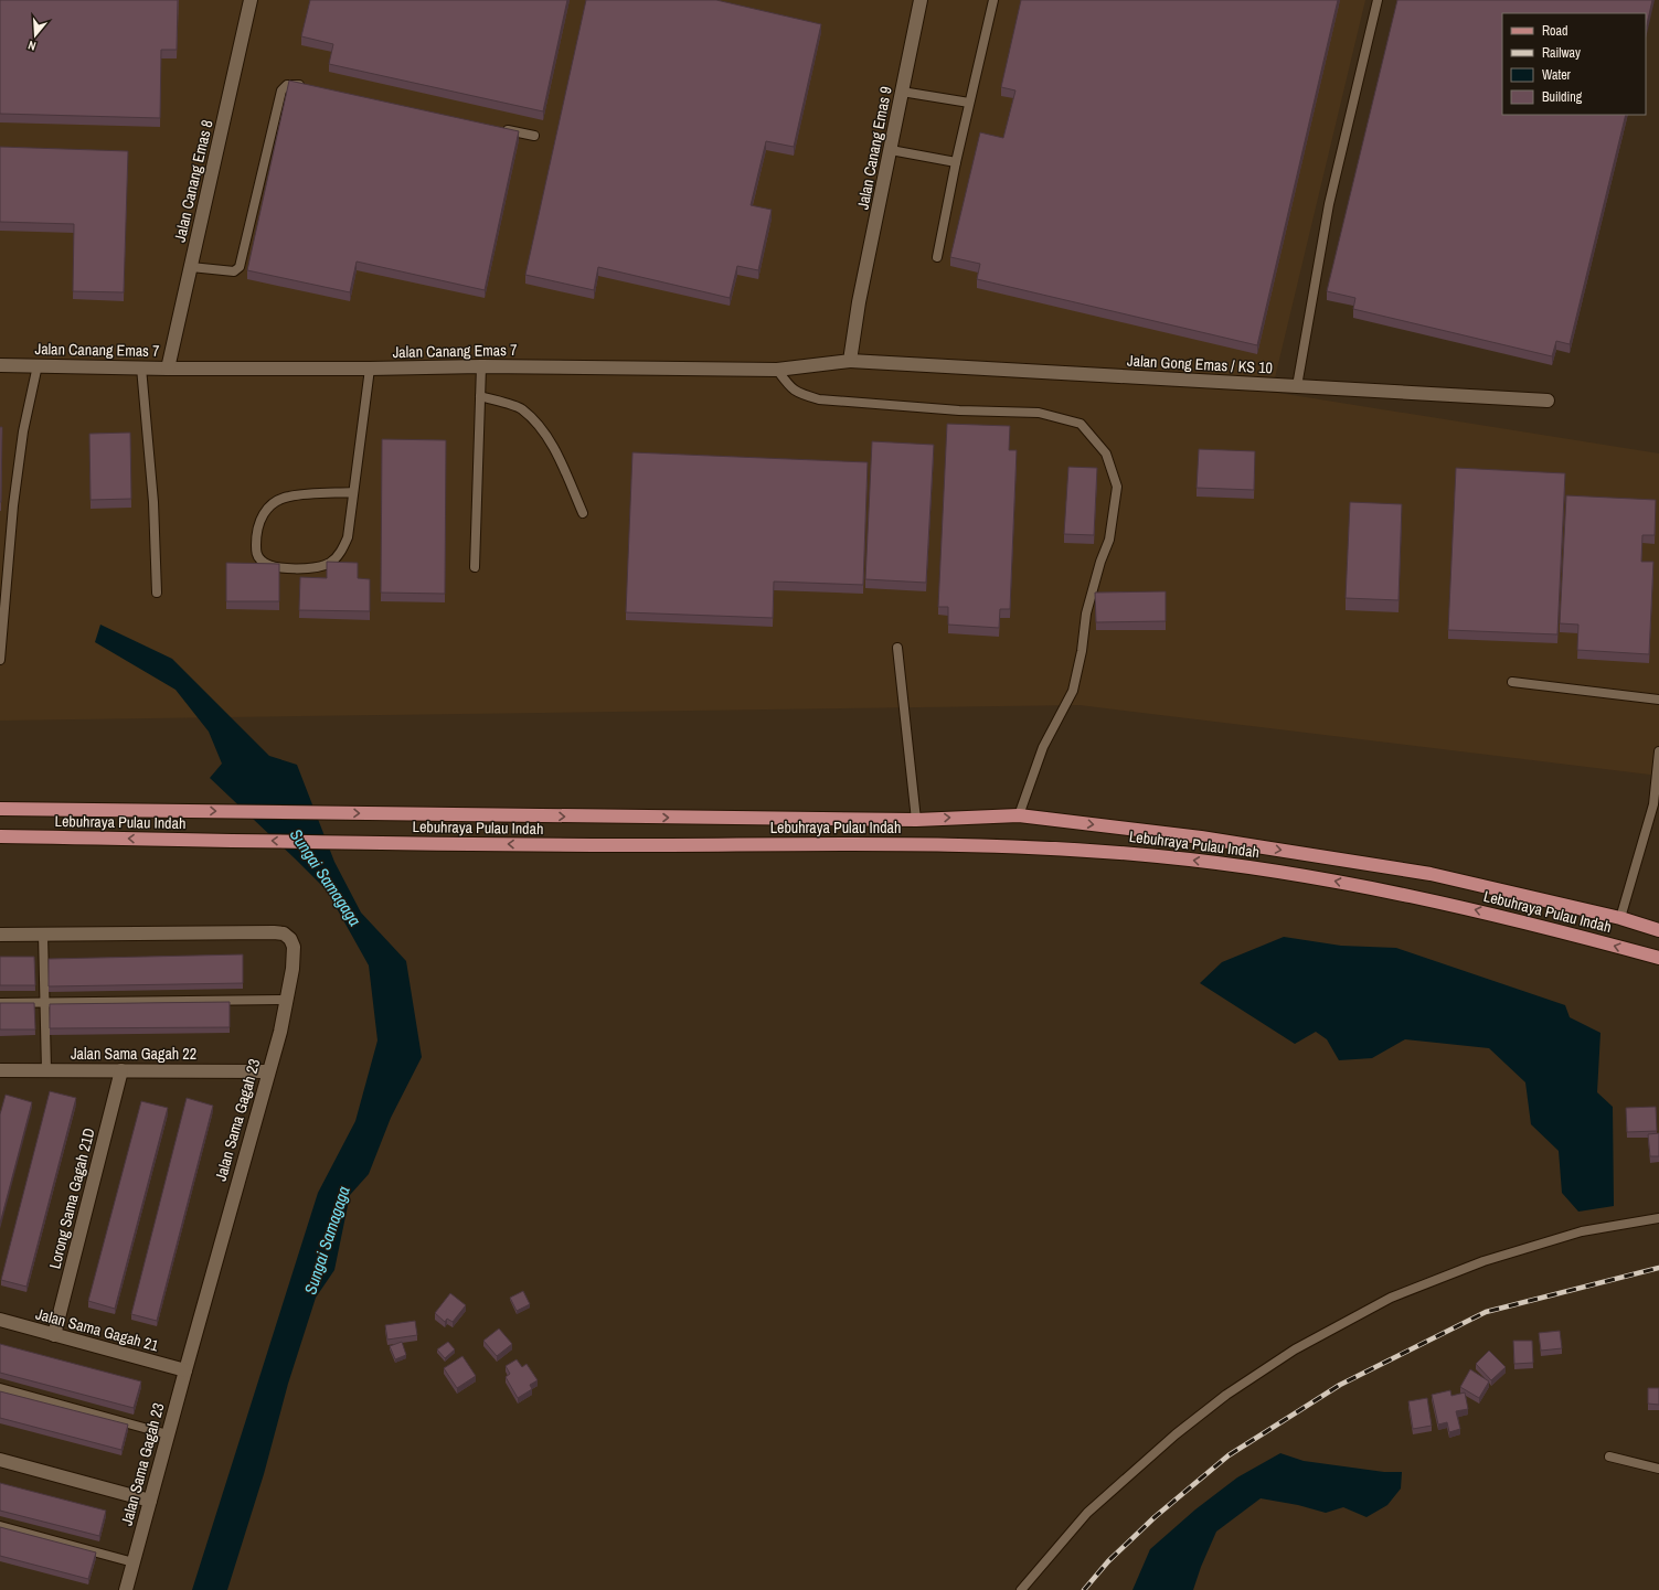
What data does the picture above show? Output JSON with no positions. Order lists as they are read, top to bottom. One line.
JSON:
{"streets":{"main road":["Lebuhraya Pulau Indah"],"street":["Jalan Canang Emas 9","Jalan Canang Emas 8","Jalan Canang Emas 7","Jalan Gong Emas / KS 10","Jalan Sama Gagah 22","Jalan Sama Gagah 23","Lorong Sama Gagah 21D","Jalan Sama Gagah 21"]},"crossings":[["Jalan Canang Emas 9","Jalan Canang Emas 7"],["Jalan Canang Emas 9","Jalan Gong Emas / KS 10"],["Jalan Canang Emas 8","Jalan Canang Emas 7"],["Jalan Canang Emas 7","Jalan Gong Emas / KS 10"],["Jalan Sama Gagah 22","Jalan Sama Gagah 23"],["Jalan Sama Gagah 22","Lorong Sama Gagah 21D"],["Jalan Sama Gagah 23","Jalan Sama Gagah 21"],["Lorong Sama Gagah 21D","Jalan Sama Gagah 21"]],"water":["Sungai Samagaga"],"legend":["Road","Railway","Water","Building"],"north":"bottom"}
